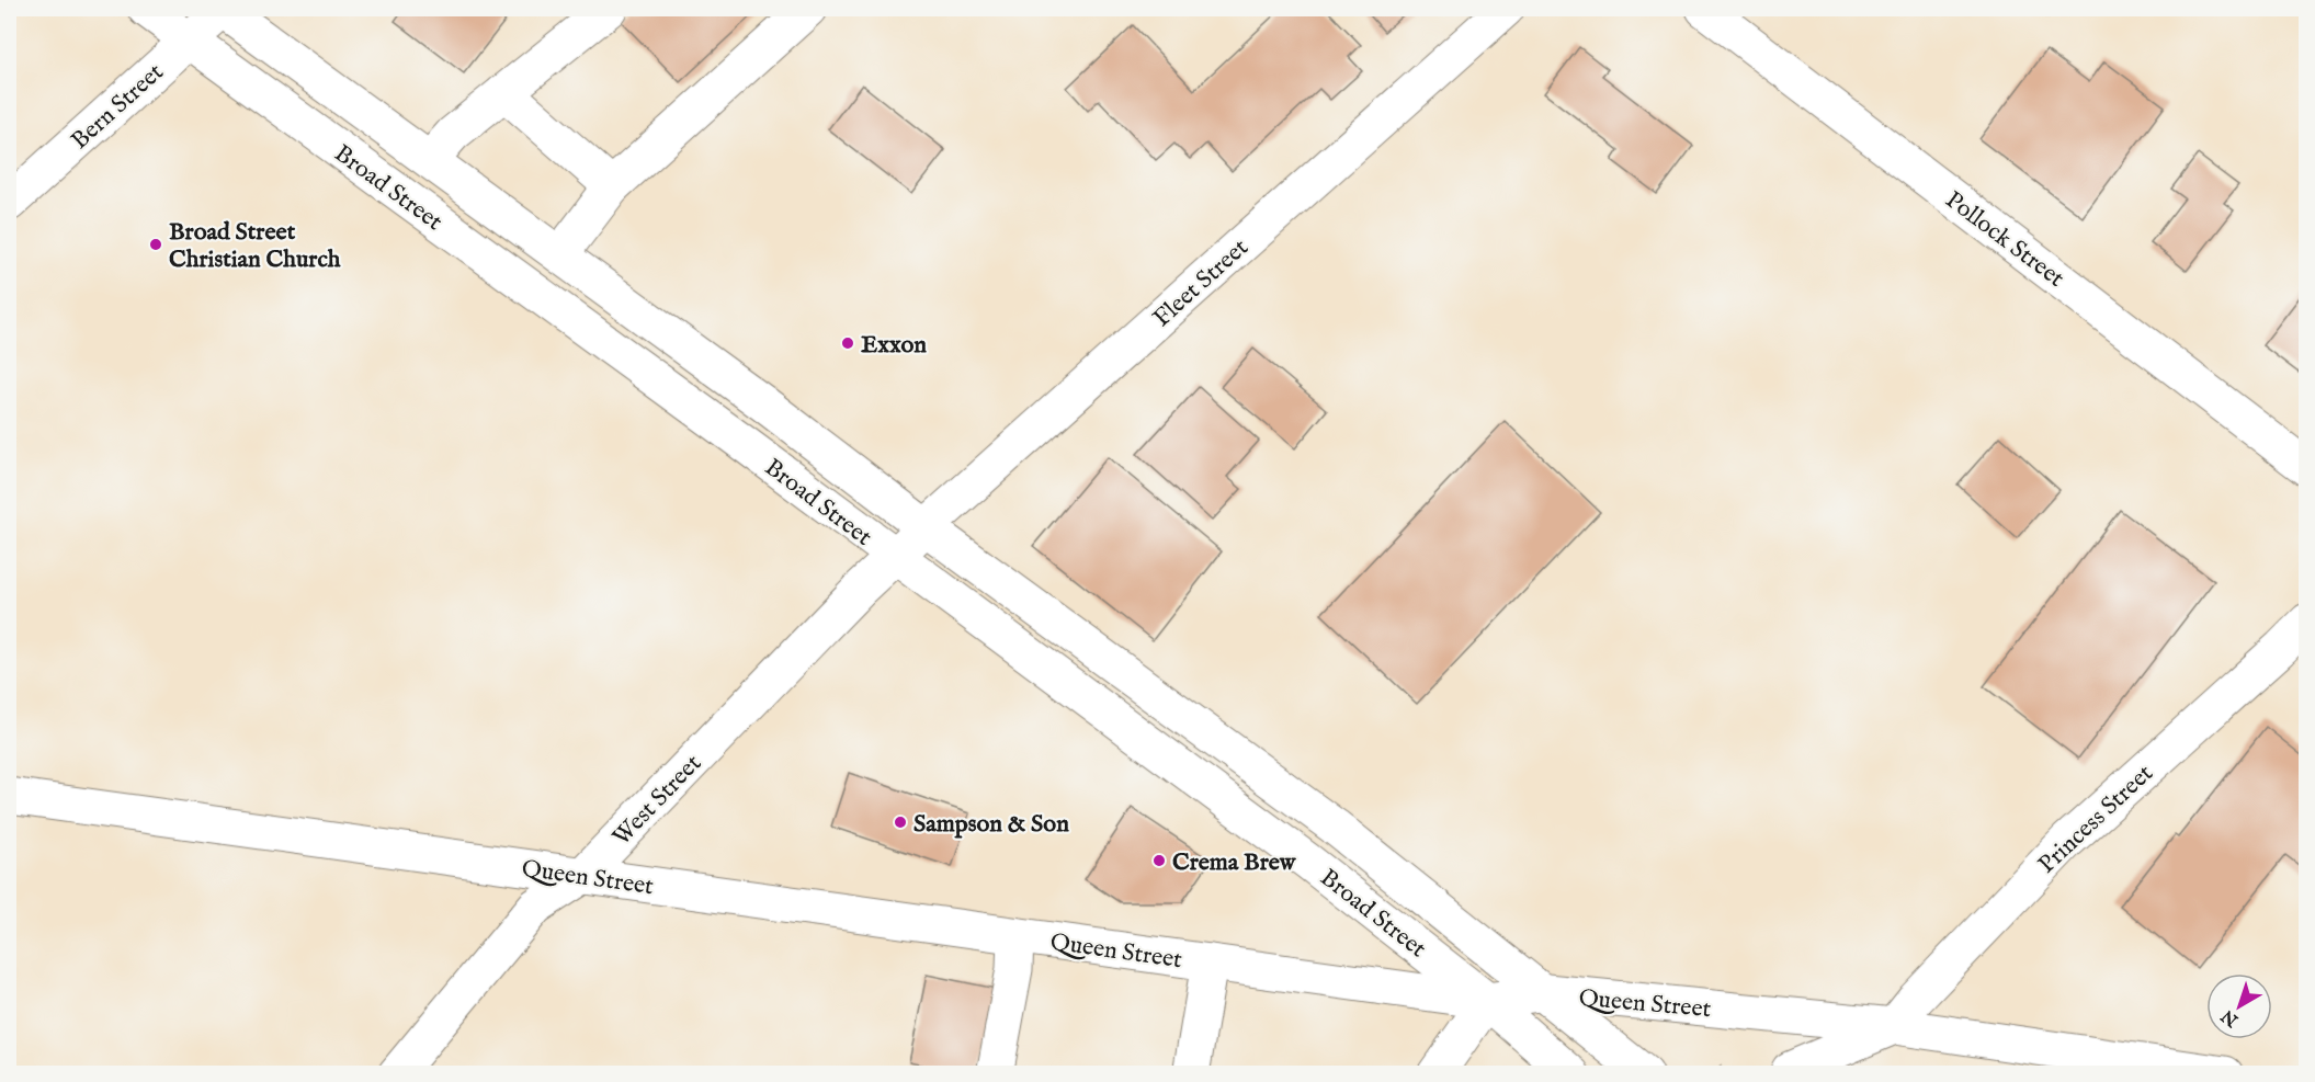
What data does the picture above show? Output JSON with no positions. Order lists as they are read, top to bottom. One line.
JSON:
{"streets":{"street":["Bern Street","Broad Street","Pollock Street","Fleet Street","West Street","Princess Street","Queen Street"]},"crossings":[["Bern Street","Broad Street"],["Broad Street","Fleet Street"],["Broad Street","West Street"],["Broad Street","Queen Street"],["Fleet Street","West Street"],["West Street","Queen Street"],["Princess Street","Queen Street"]],"places":["Broad Street Christian Church","Exxon","Sampson & Son","Crema Brew"],"north":"bottom left"}
